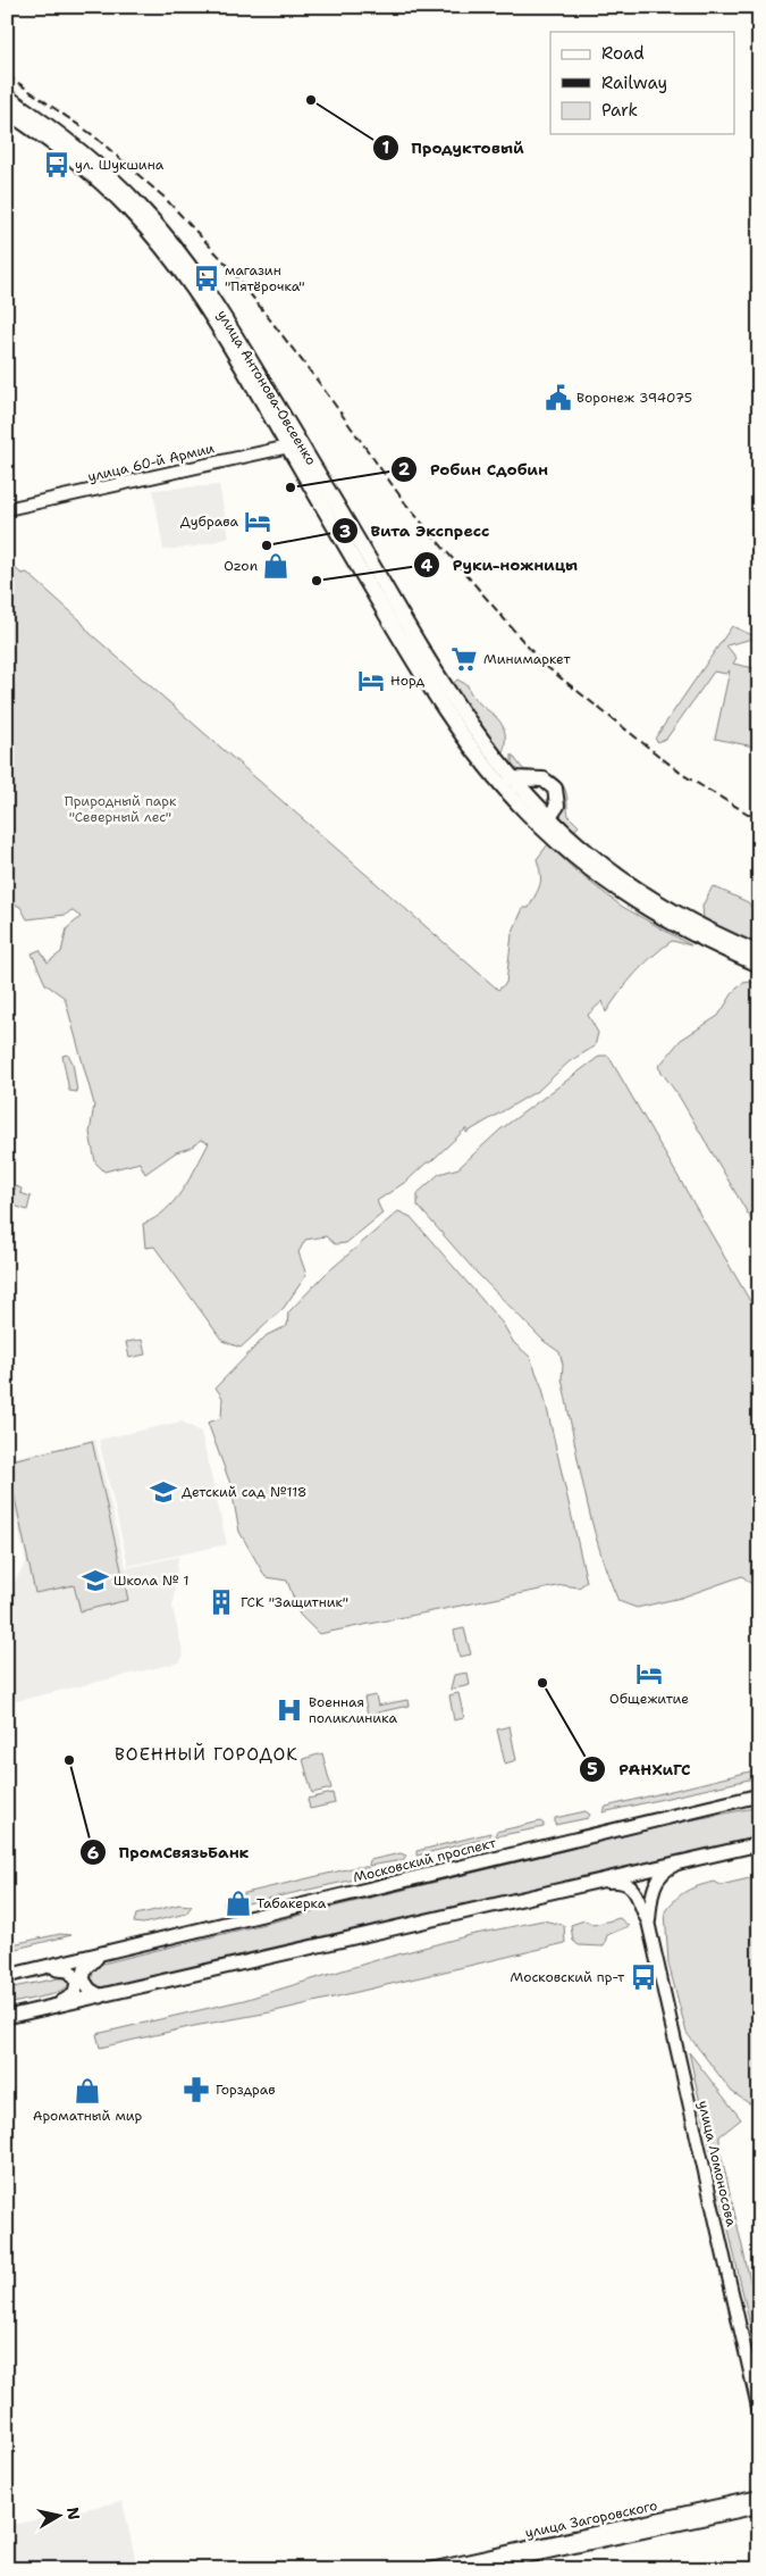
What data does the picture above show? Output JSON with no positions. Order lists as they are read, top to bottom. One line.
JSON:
{"streets":{"highway":["улица Антонова-Овсеенко"],"main road":["Московский проспект"],"street":["улица 60-й Армии","улица Ломоносова","улица Загоровского"]},"crossings":[["улица Антонова-Овсеенко","улица 60-й Армии"],["Московский проспект","улица Ломоносова"]],"districts":["ВОЕННЫЙ ГОРОДОК"],"parks":["Природный парк \"Северный лес\""],"places":{"other":["Продуктовый","Робин Сдобин","Вита Экспресс","Руки-ножницы","РАНХиГС","ПромСвязьБанк"],"bus stop":["ул. Шукшина","магазин \"Пятёрочка\"","Московский пр-т"],"public building":["Воронеж 394075"],"hotel":["Дубрава","Норд","Общежитие"],"shop":["Ozon","Табакерка","Ароматный мир"],"supermarket":["Минимаркет"],"school or university":["Детский сад №118","Школа № 1"],"building":["ГСК \"Защитник\""],"hospital":["Военная поликлиника"],"pharmacy":["Горздрав"]},"legend":["Road","Railway","Park"],"north":"right"}
